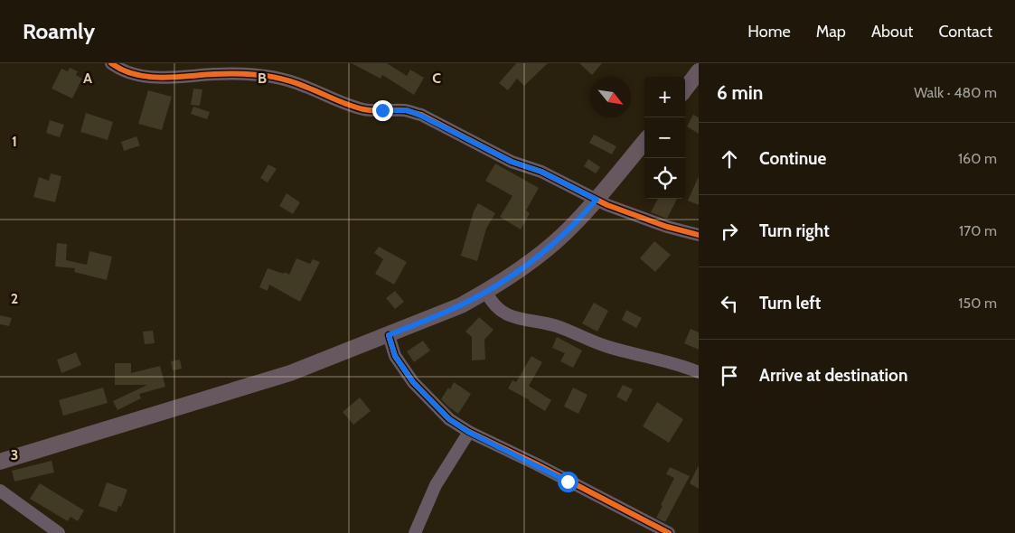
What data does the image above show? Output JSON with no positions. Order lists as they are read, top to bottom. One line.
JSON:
{"north":"bottom right","page":{"header":"Roamly","nav":["Home","Map","About","Contact"],"heading":["6 min","Walk · 480 m"],"map_buttons":["+","−"],"list":[["Continue","160 m"],["Turn right","170 m"],["Turn left","150 m"],"Arrive at destination"]},"grid":{"columns":["A","B","C"],"rows":["1","2","3"]}}
